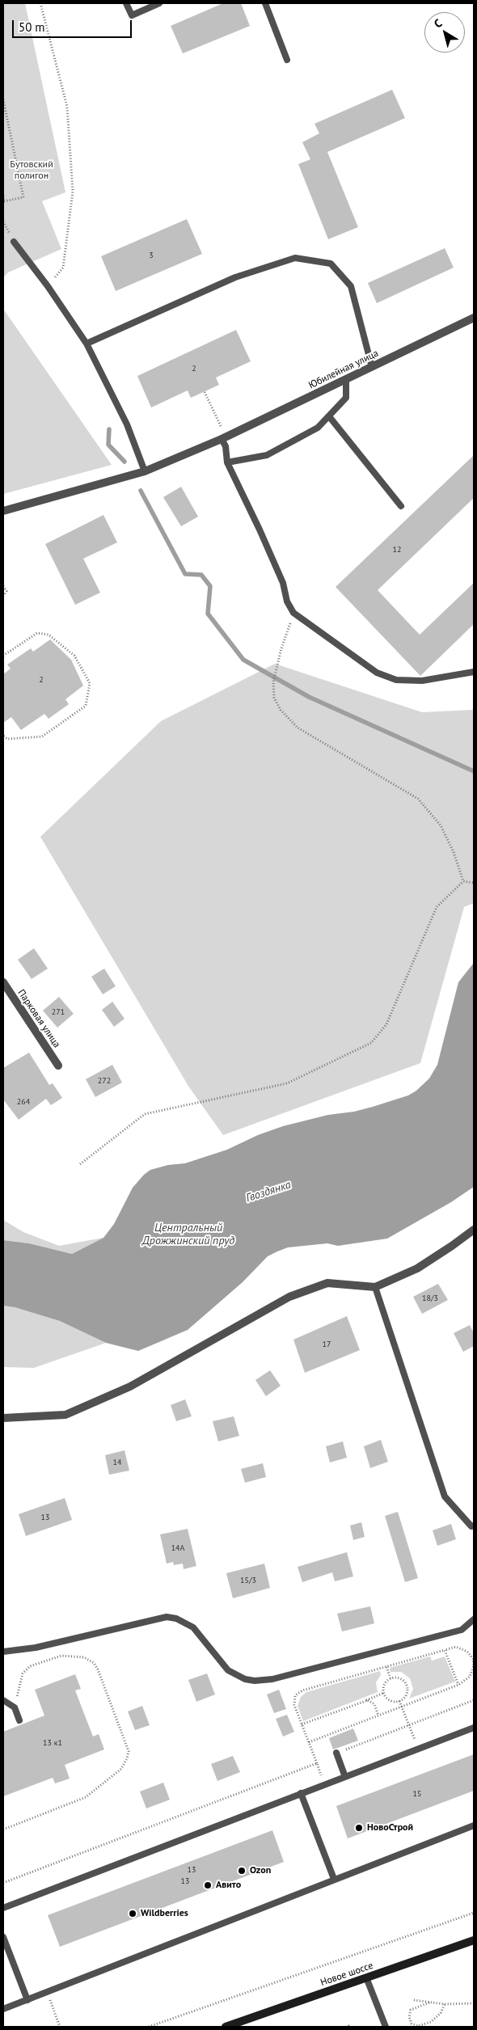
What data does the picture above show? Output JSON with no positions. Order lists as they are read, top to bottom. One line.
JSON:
{"streets":{"street":["Юбилейная улица","Парковая улица","Новое шоссе"]},"water":["Гвоздянка","Центральный Дрожжинский пруд"],"parks":["Бутовский полигон"],"places":["НовоСтрой","Ozon","Авито","Wildberries"],"house_numbers":["3","2","12","2","271","272","264","18/3","17","14","13","14А","15/3","13 к1","15","13","13"],"scale_bar":"50 m","north":"top left"}
